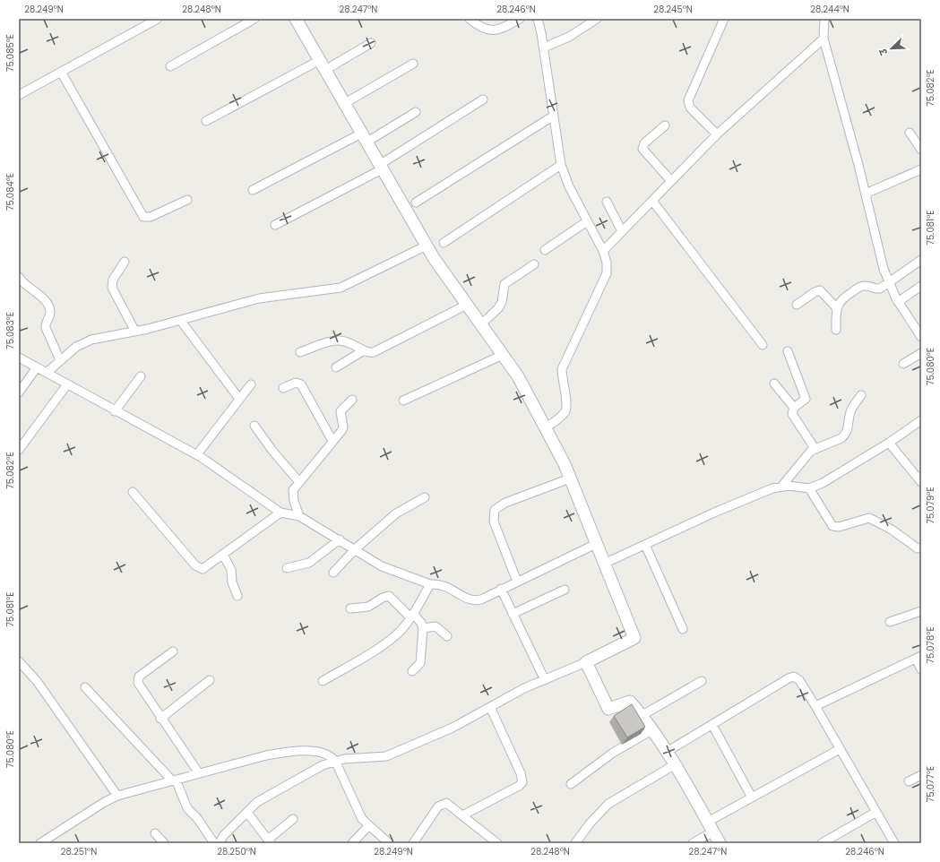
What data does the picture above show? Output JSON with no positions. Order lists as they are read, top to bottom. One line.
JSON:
{"north":"bottom left","coordinates":["28.249°N","28.248°N","28.247°N","28.246°N","28.245°N","28.244°N","75.085°E","75.082°E","75.084°E","75.081°E","75.083°E","75.080°E","75.079°E","75.078°E","75.077°E","28.251°N","28.250°N"]}
